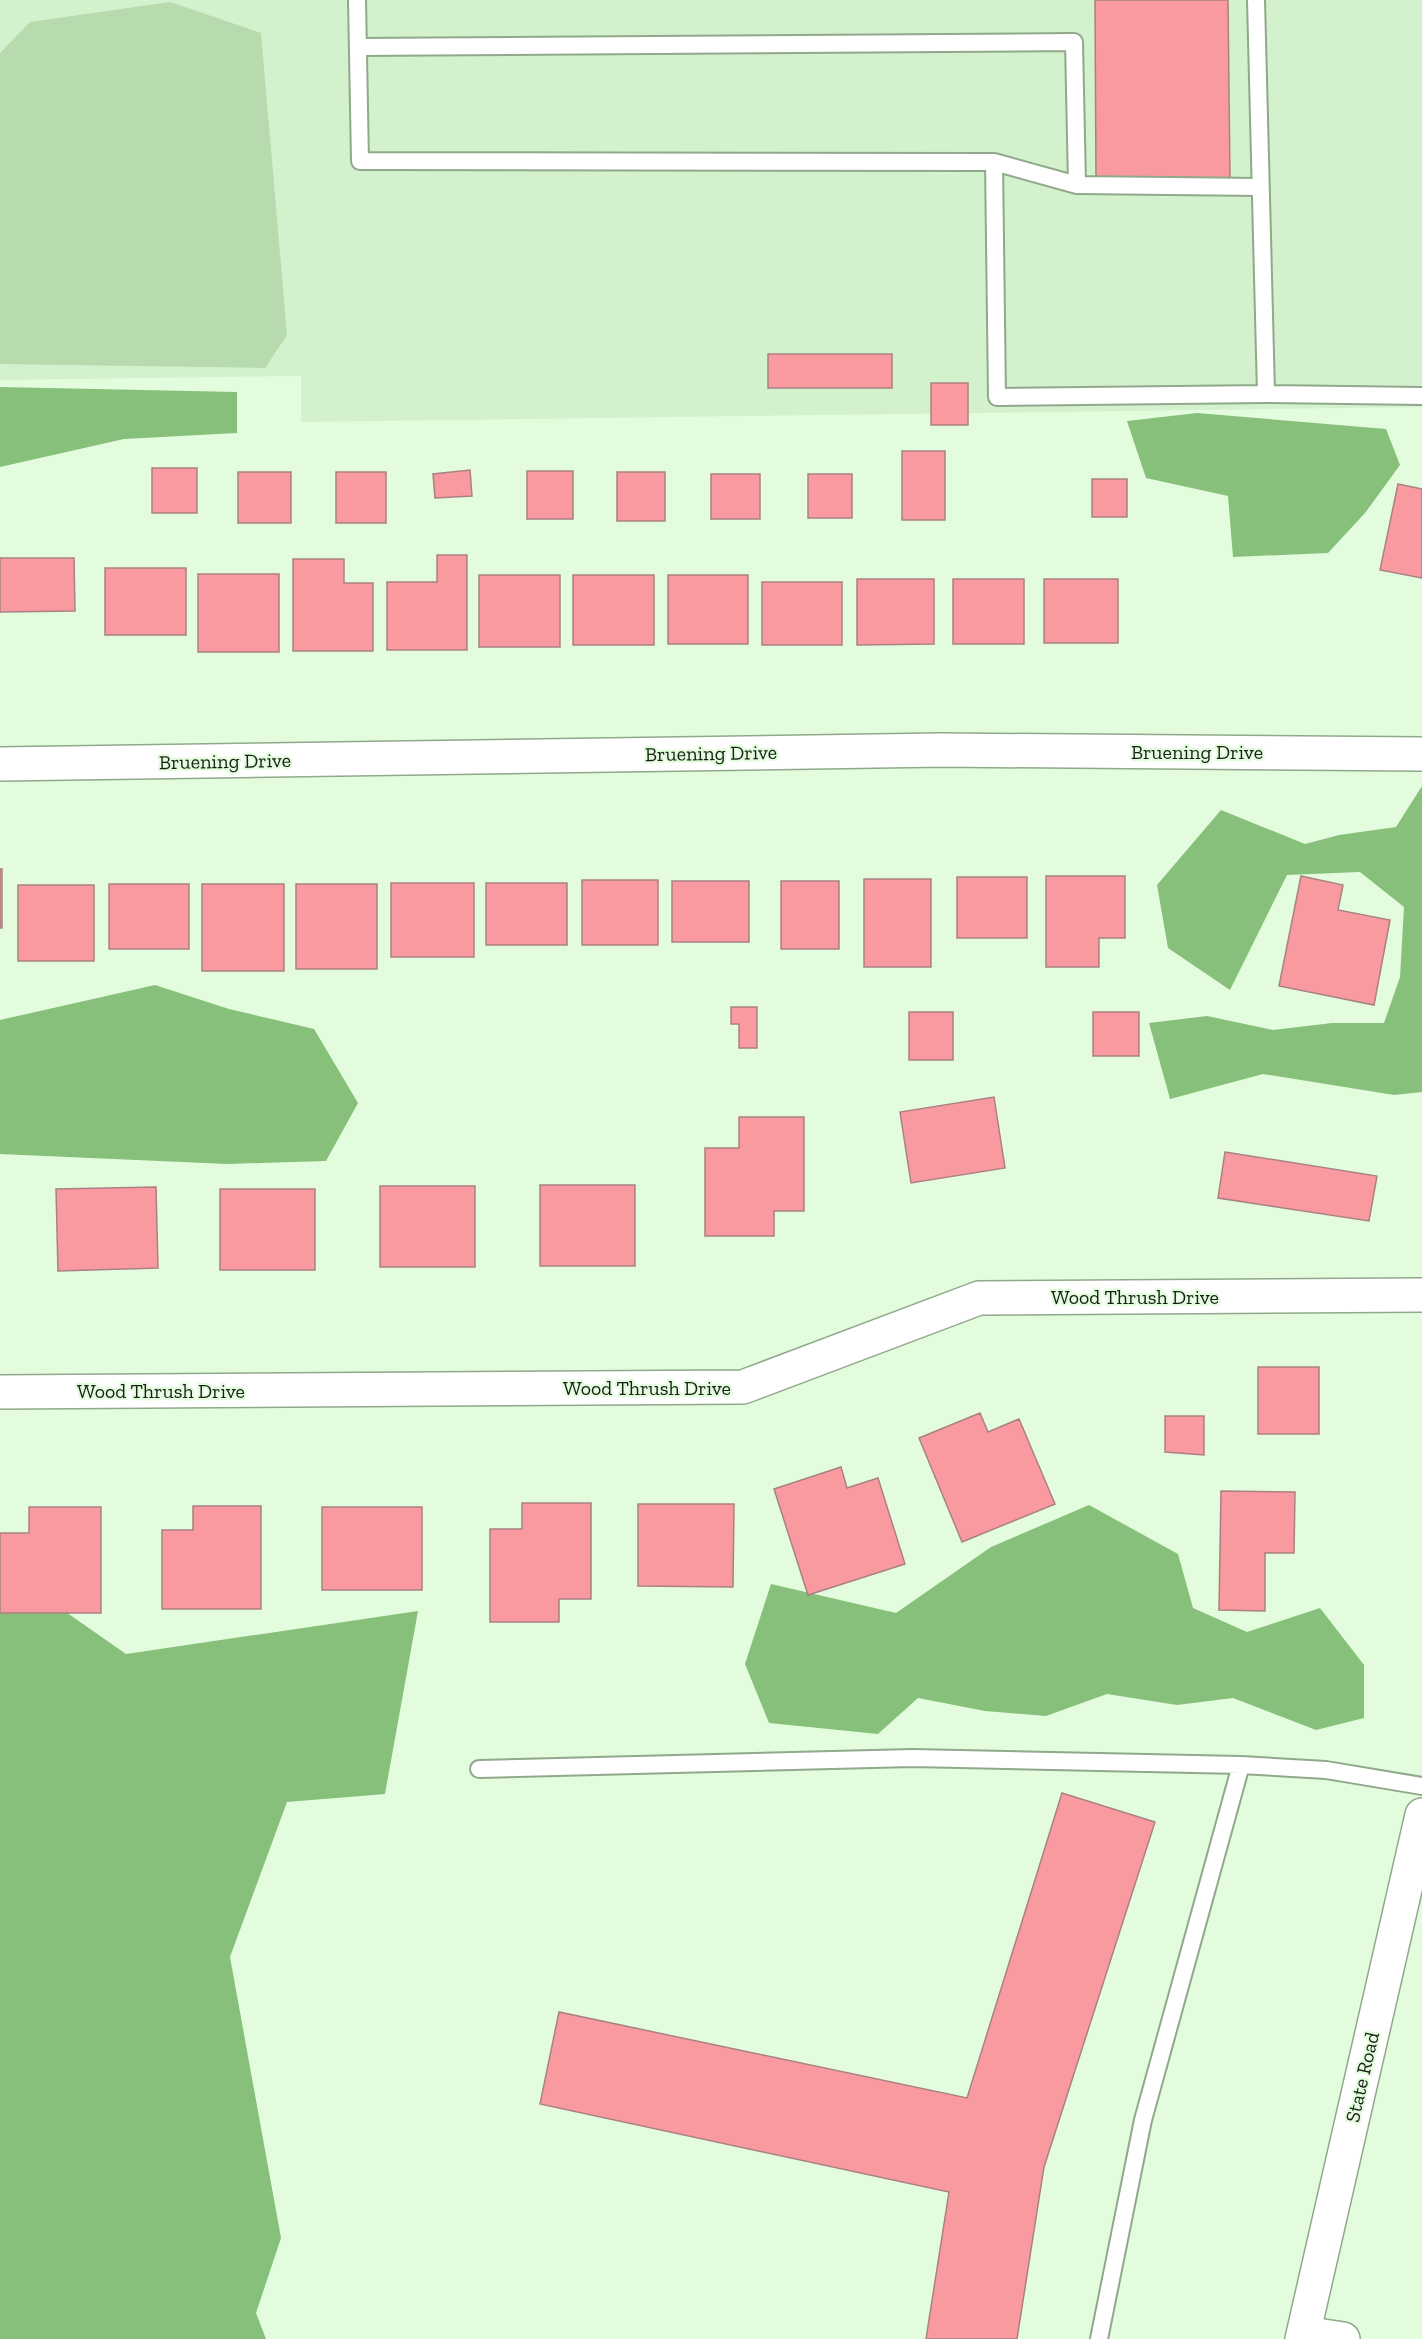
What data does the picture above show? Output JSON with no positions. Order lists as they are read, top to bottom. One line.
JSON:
{"streets":{"street":["Bruening Drive","Wood Thrush Drive","State Road"]}}
